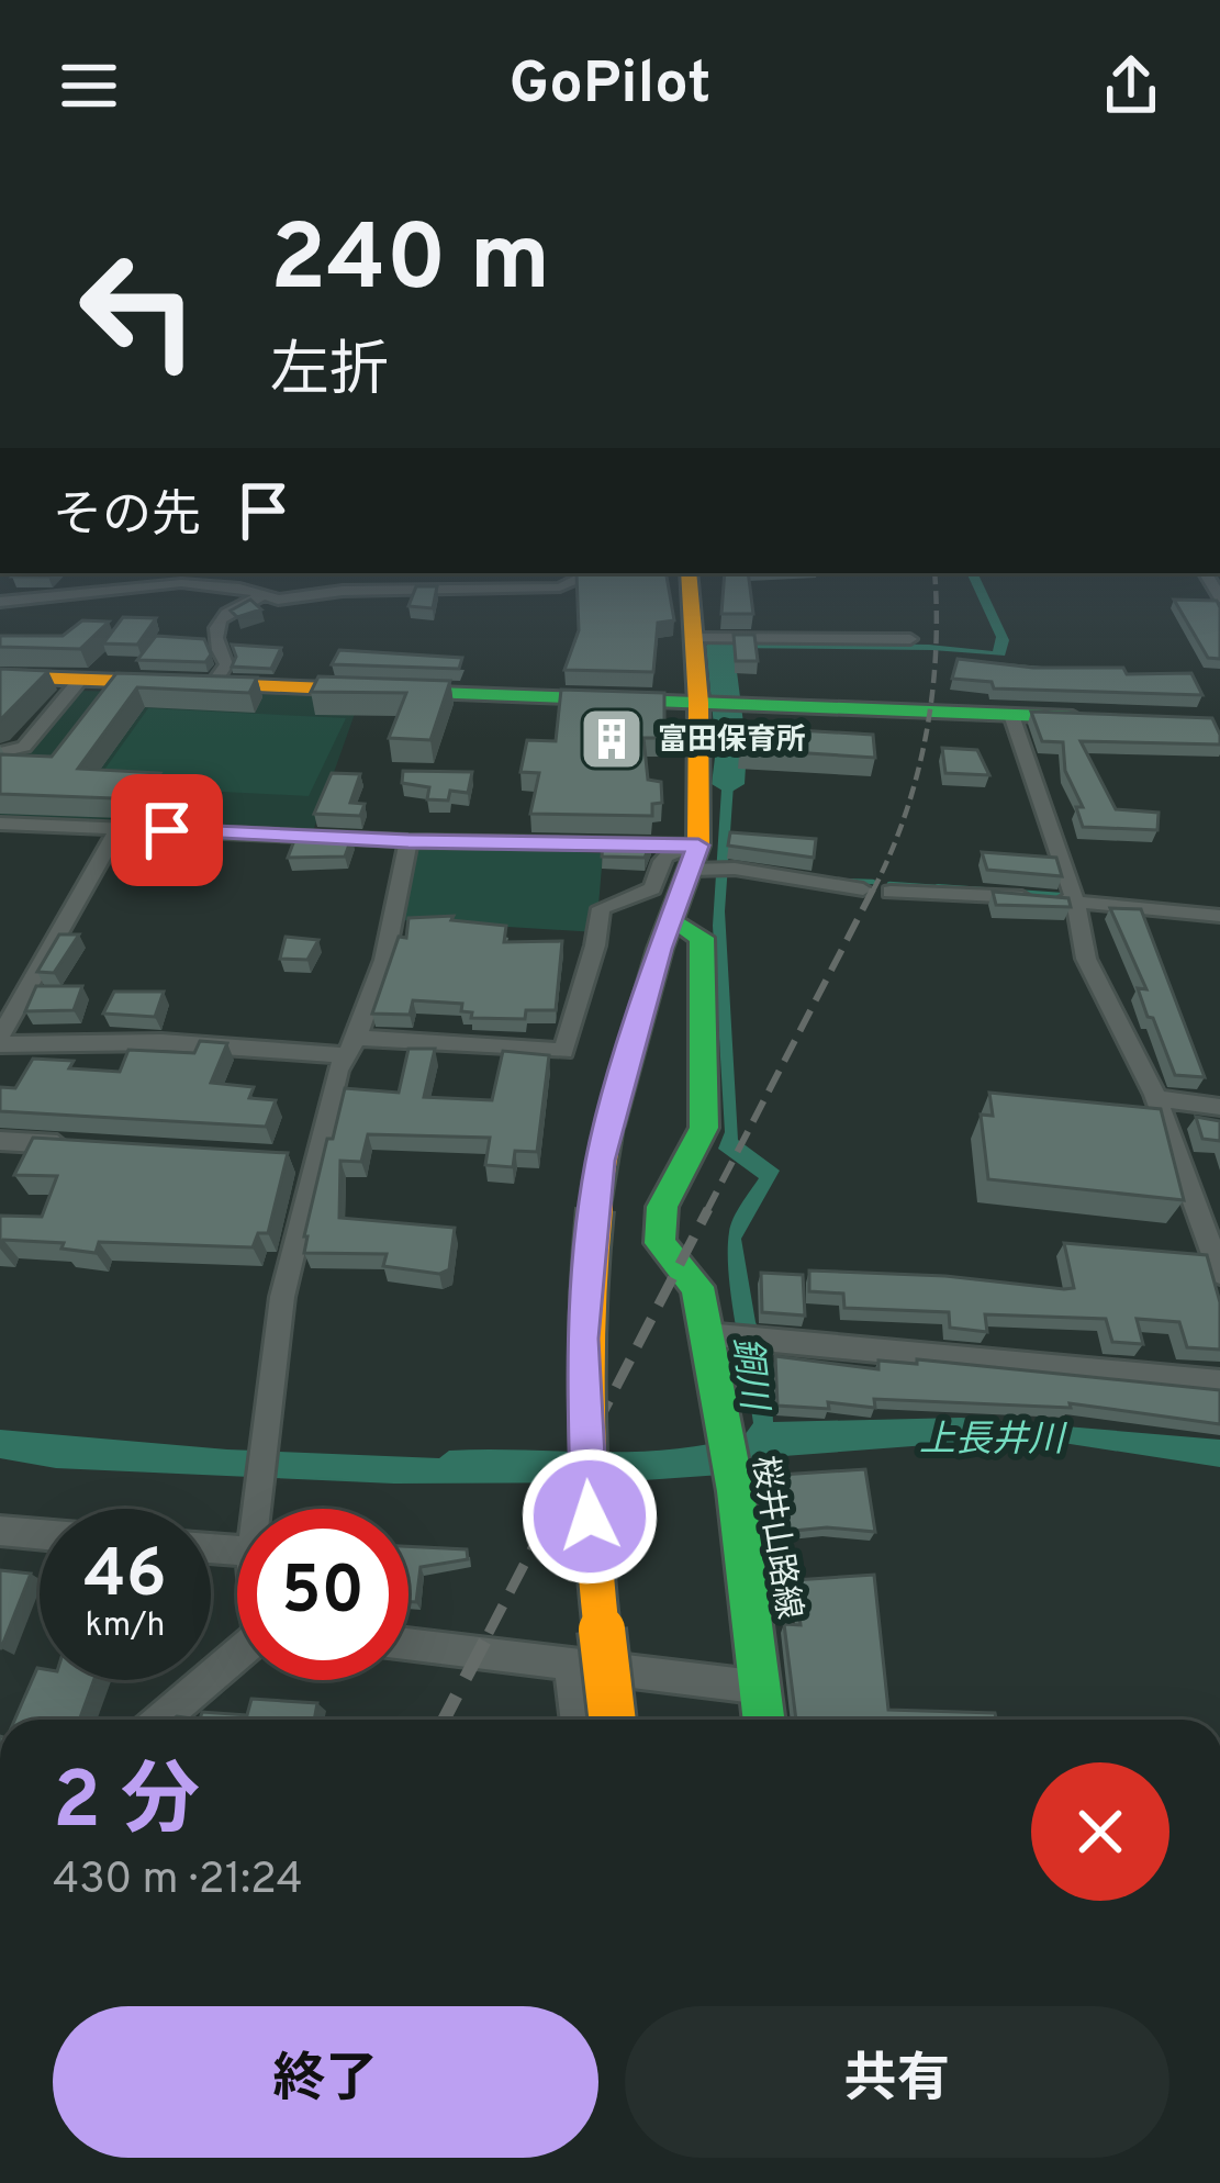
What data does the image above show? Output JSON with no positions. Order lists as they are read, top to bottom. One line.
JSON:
{"streets":{"main road":["桜井山路線"]},"water":["銅川","上長井川"],"places":{"building":["富田保育所"]},"page":{"header":"GoPilot","turn":["240 m","左折"],"then":"その先","speed":"46 km/h","limit":"50","heading":["2 分","430 m · 21:24"],"buttons":["終了","共有"]}}
